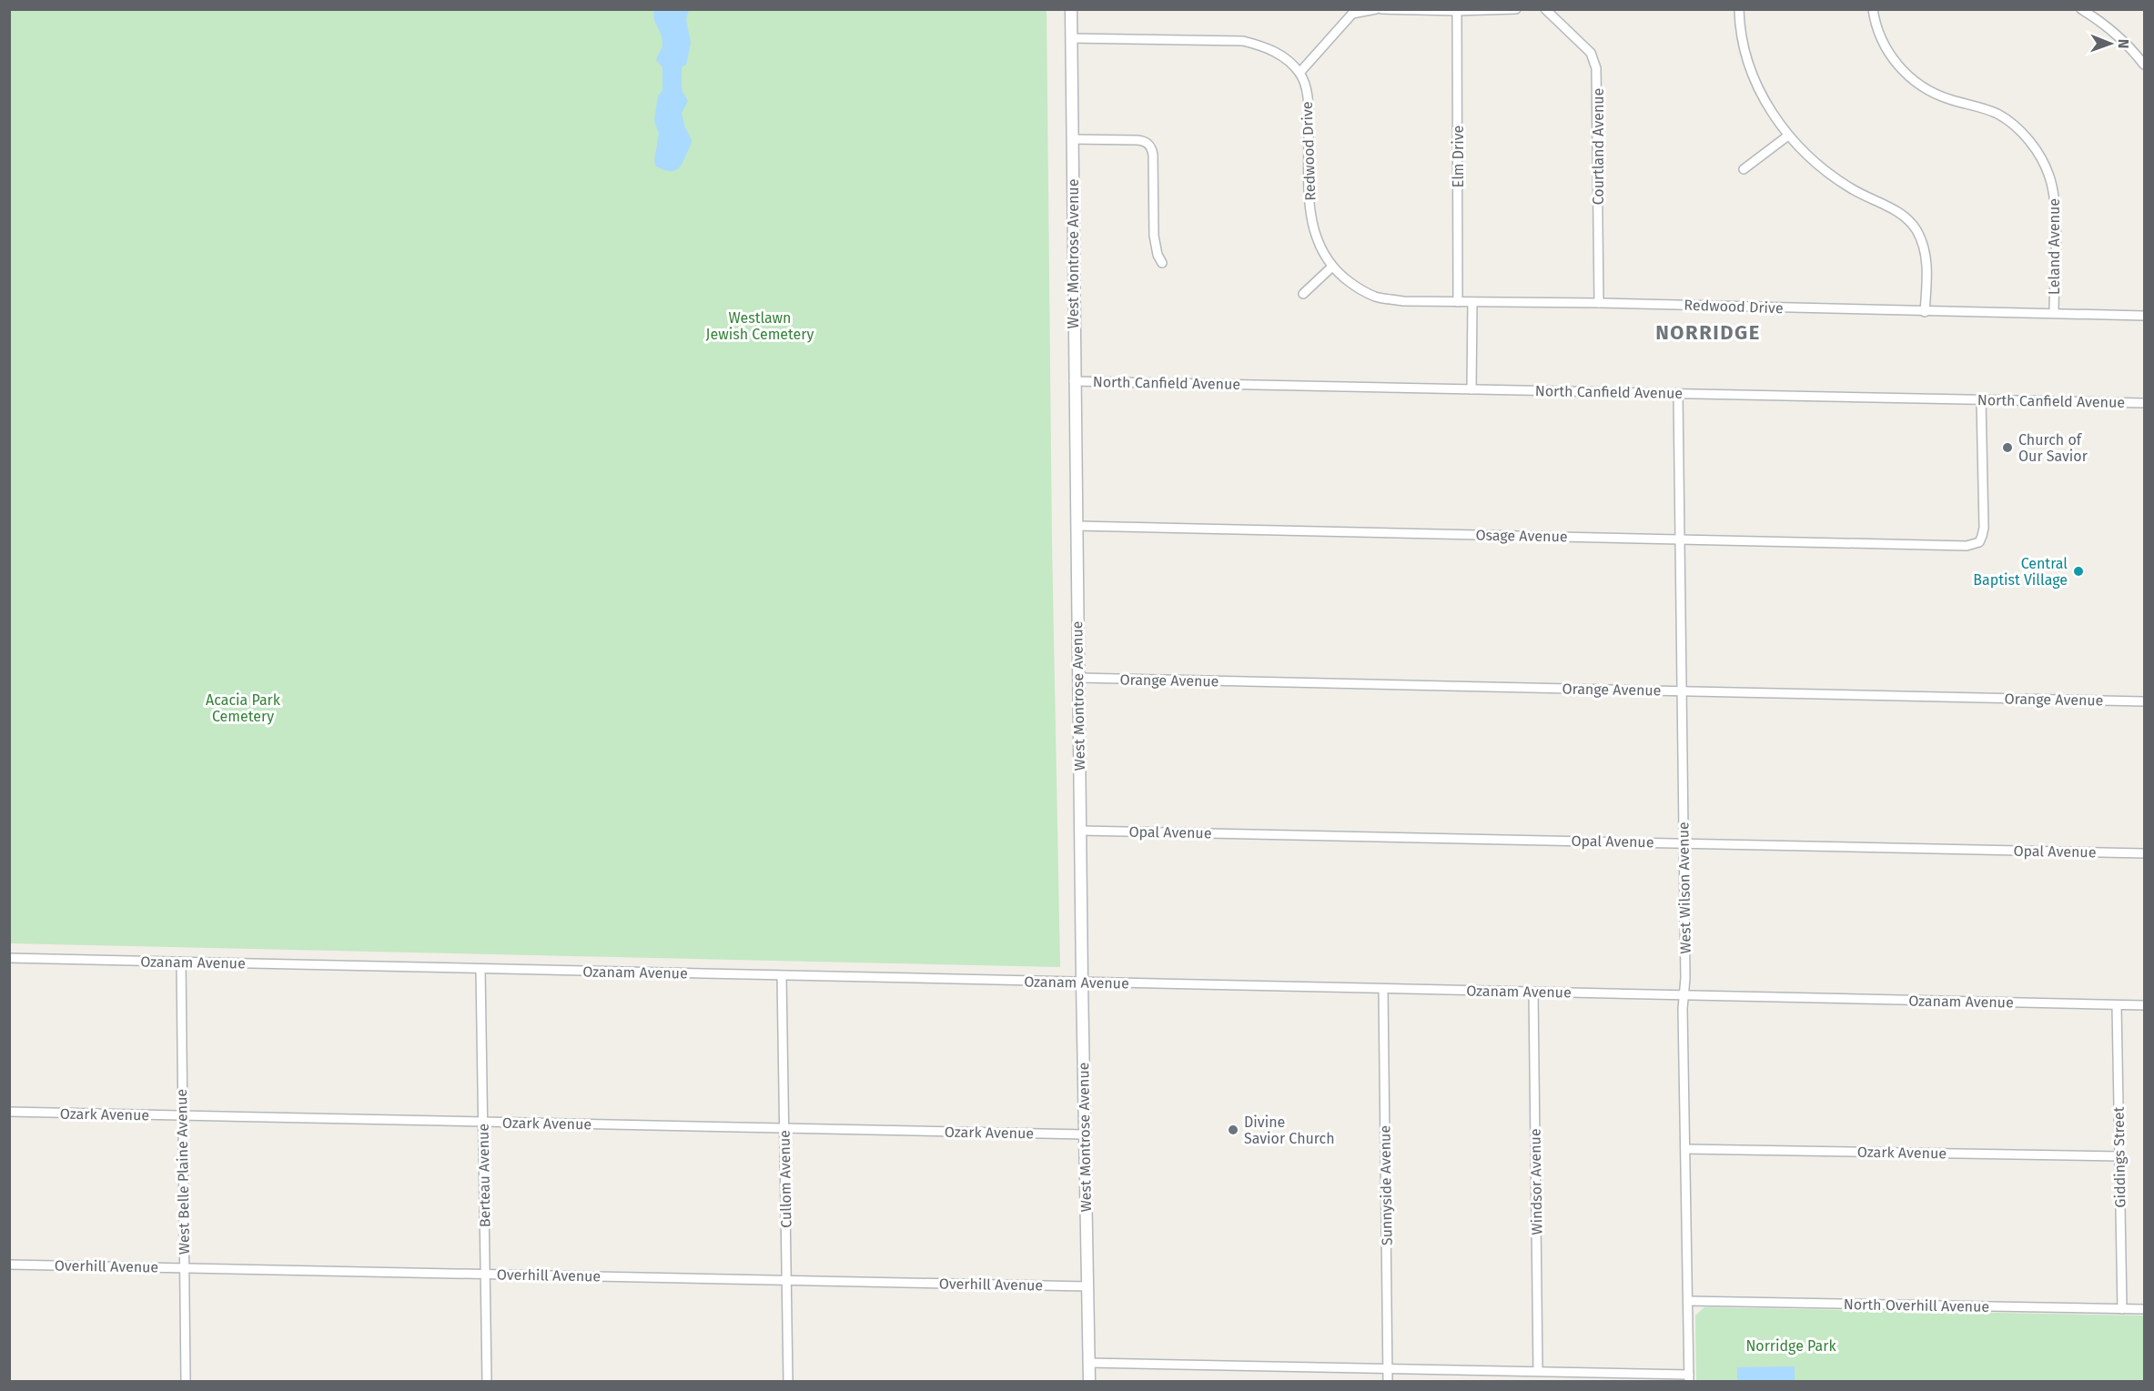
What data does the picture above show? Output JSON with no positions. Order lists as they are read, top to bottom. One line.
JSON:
{"streets":{"street":["Courtland Avenue","Redwood Drive","Elm Drive","Leland Avenue","West Montrose Avenue","North Canfield Avenue","Osage Avenue","Orange Avenue","Opal Avenue","West Wilson Avenue","Ozanam Avenue","Ozark Avenue","Giddings Street","West Belle Plaine Avenue","Berteau Avenue","Cullom Avenue","Windsor Avenue","Sunnyside Avenue","Overhill Avenue","North Overhill Avenue"]},"crossings":[["Courtland Avenue","Redwood Drive"],["Redwood Drive","Elm Drive"],["Redwood Drive","Leland Avenue"],["West Montrose Avenue","North Canfield Avenue"],["West Montrose Avenue","Osage Avenue"],["West Montrose Avenue","Orange Avenue"],["West Montrose Avenue","Opal Avenue"],["West Montrose Avenue","Ozanam Avenue"],["West Montrose Avenue","Ozark Avenue"],["West Montrose Avenue","Overhill Avenue"],["North Canfield Avenue","Osage Avenue"],["North Canfield Avenue","West Wilson Avenue"],["Osage Avenue","West Wilson Avenue"],["Orange Avenue","West Wilson Avenue"],["Opal Avenue","West Wilson Avenue"],["West Wilson Avenue","Ozanam Avenue"],["West Wilson Avenue","Ozark Avenue"],["West Wilson Avenue","North Overhill Avenue"],["Ozanam Avenue","Giddings Street"],["Ozanam Avenue","West Belle Plaine Avenue"],["Ozanam Avenue","Berteau Avenue"],["Ozanam Avenue","Cullom Avenue"],["Ozanam Avenue","Windsor Avenue"],["Ozanam Avenue","Sunnyside Avenue"],["Ozark Avenue","Giddings Street"],["Ozark Avenue","West Belle Plaine Avenue"],["Ozark Avenue","Berteau Avenue"],["Ozark Avenue","Cullom Avenue"],["Giddings Street","North Overhill Avenue"],["West Belle Plaine Avenue","Overhill Avenue"],["Berteau Avenue","Overhill Avenue"],["Cullom Avenue","Overhill Avenue"]],"districts":["NORRIDGE"],"parks":["Westlawn Jewish Cemetery","Acacia Park Cemetery","Norridge Park"],"places":["Church of Our Savior","Central Baptist Village","Divine Savior Church"],"north":"right"}
